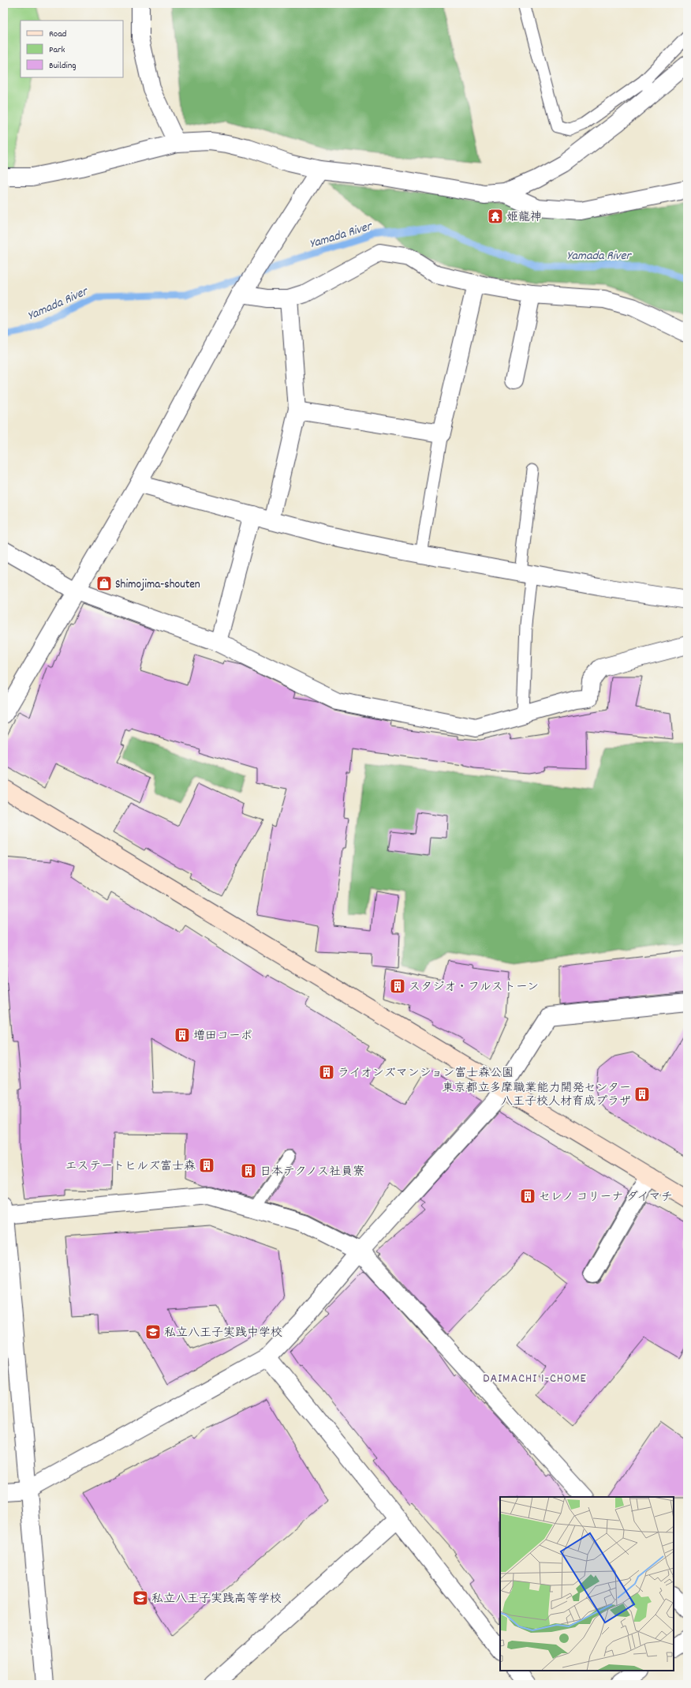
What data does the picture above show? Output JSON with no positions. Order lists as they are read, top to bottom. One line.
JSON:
{"districts":["DAIMACHI 1-CHOME"],"water":["Yamada River"],"places":{"temple":["姫龍神"],"shop":["Shimojima-shouten"],"building":["スタジオ・フルストーン","増田コーポ","ライオンズマンション富士森公園","東京都立多摩職業能力開発センター 八王子校人材育成プラザ","エステートヒルズ富士森","日本テクノス社員寮","セレノ コリーナ ダイマチ"],"school or university":["私立八王子実践中学校","私立八王子実践高等学校"]},"legend":["Road","Park","Building"]}
